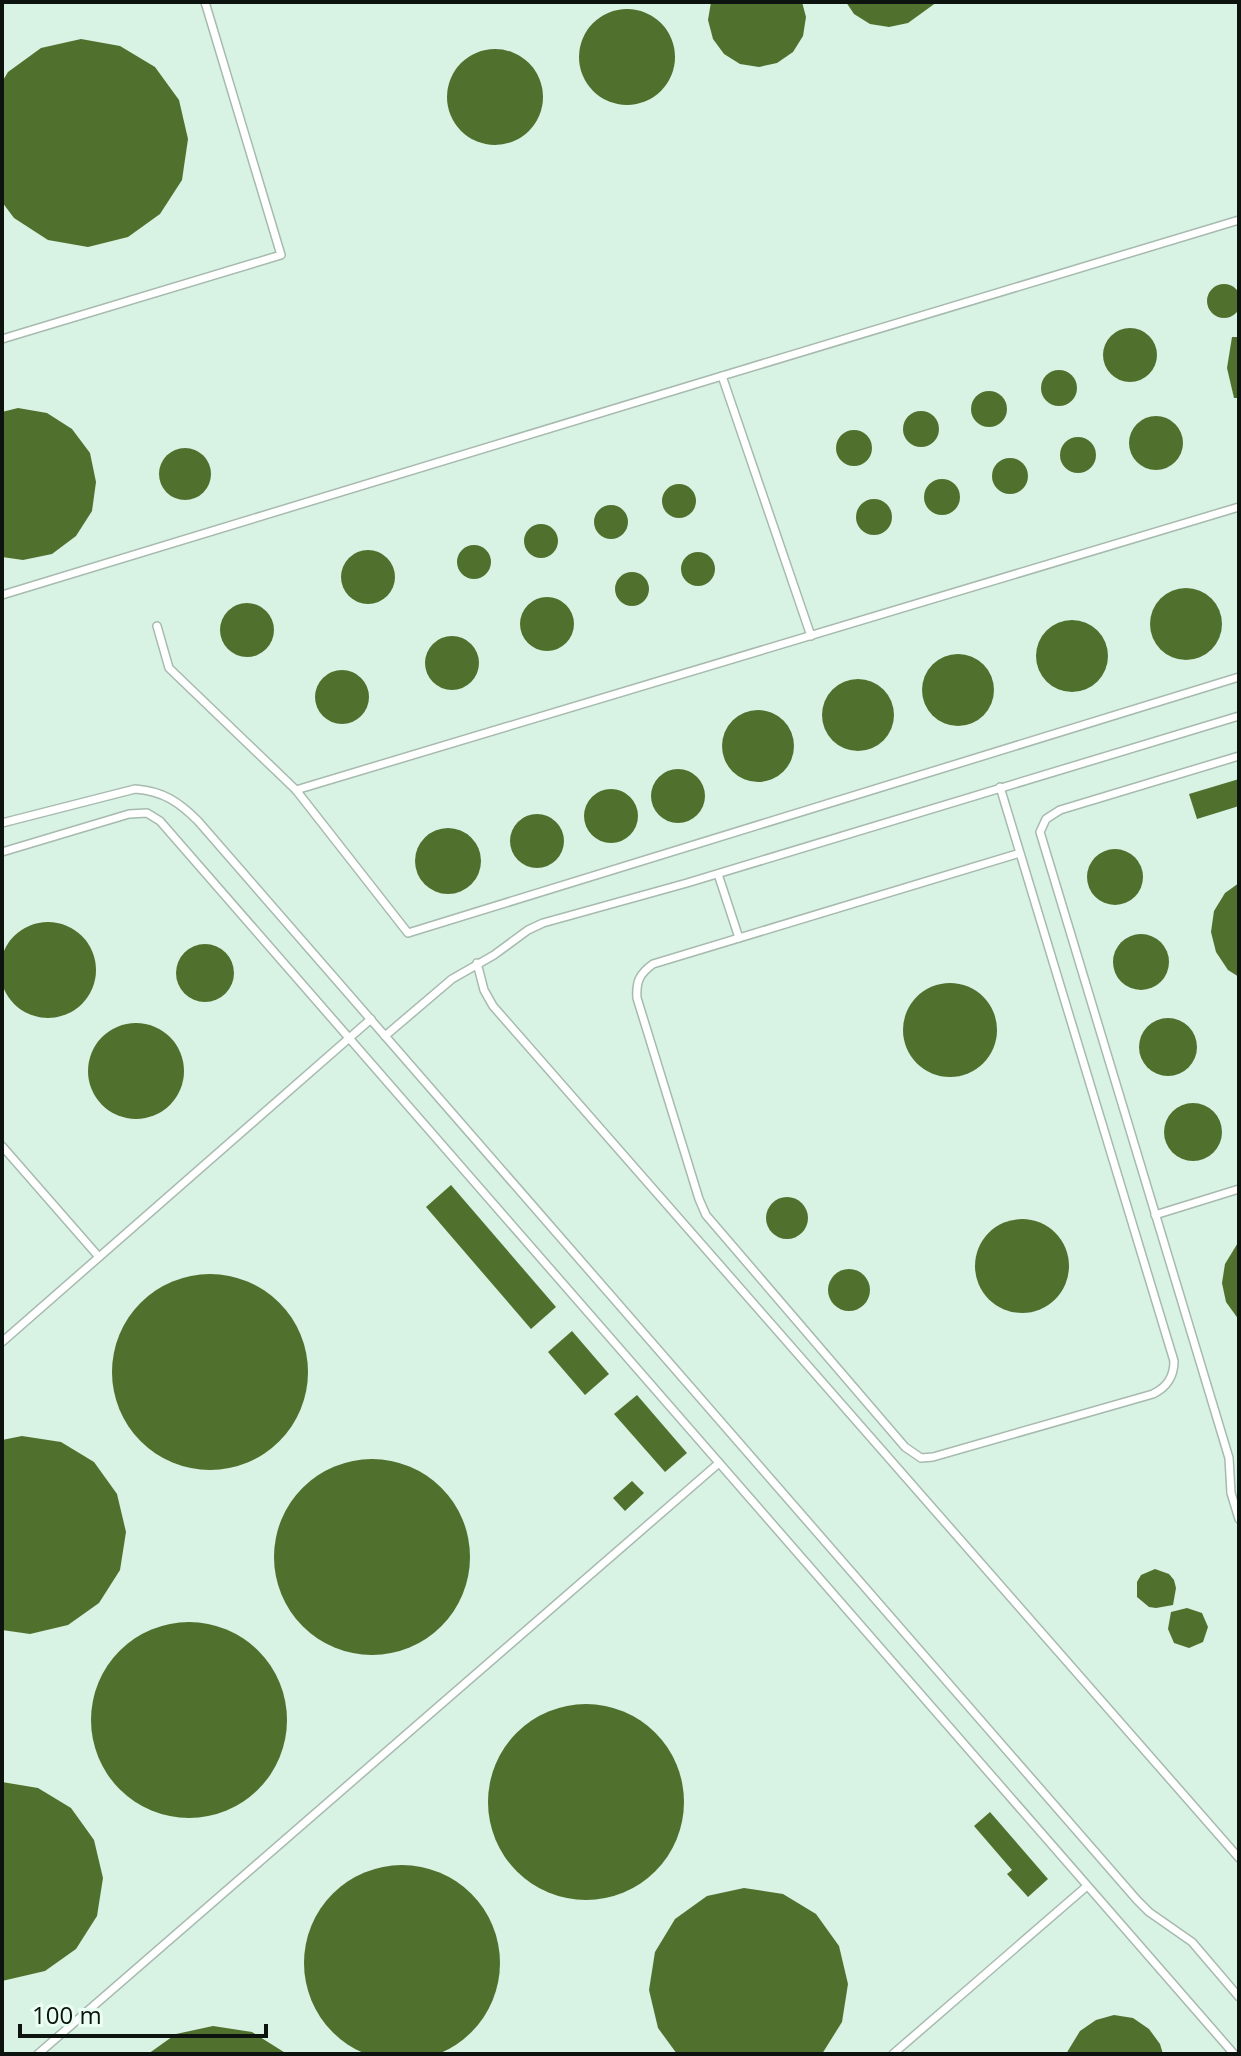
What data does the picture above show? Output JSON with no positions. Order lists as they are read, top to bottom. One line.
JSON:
{"scale_bar":"100 m"}
